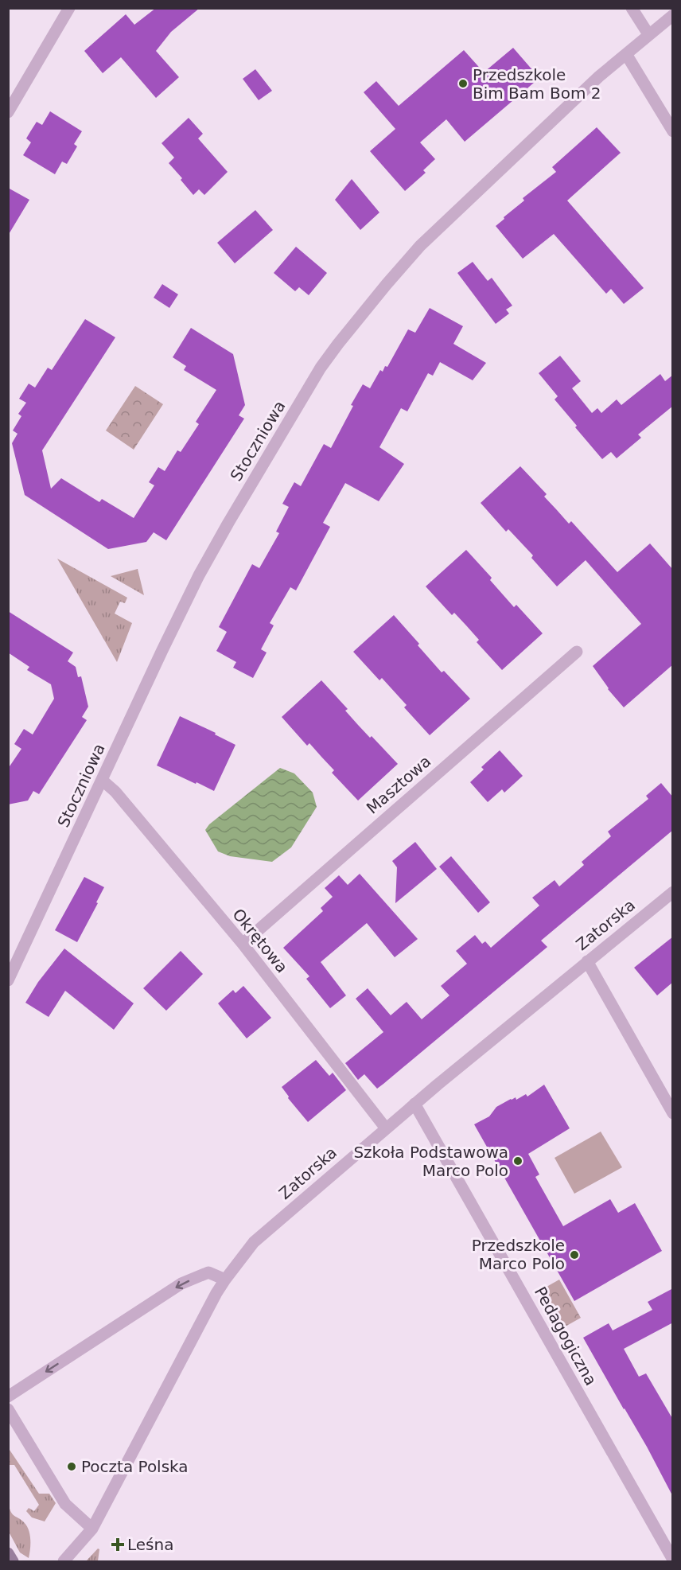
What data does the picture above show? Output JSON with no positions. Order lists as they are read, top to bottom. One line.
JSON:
{"streets":{"street":["Stoczniowa","Masztowa","Zatorska","Okrętowa","Pedagogiczna"]},"crossings":[["Stoczniowa","Okrętowa"],["Masztowa","Okrętowa"],["Zatorska","Okrętowa"],["Zatorska","Pedagogiczna"]],"places":{"other":["Przedszkole Bim Bam Bom 2","Szkoła Podstawowa Marco Polo","Przedszkole Marco Polo","Poczta Polska"],"health":["Leśna"]}}
